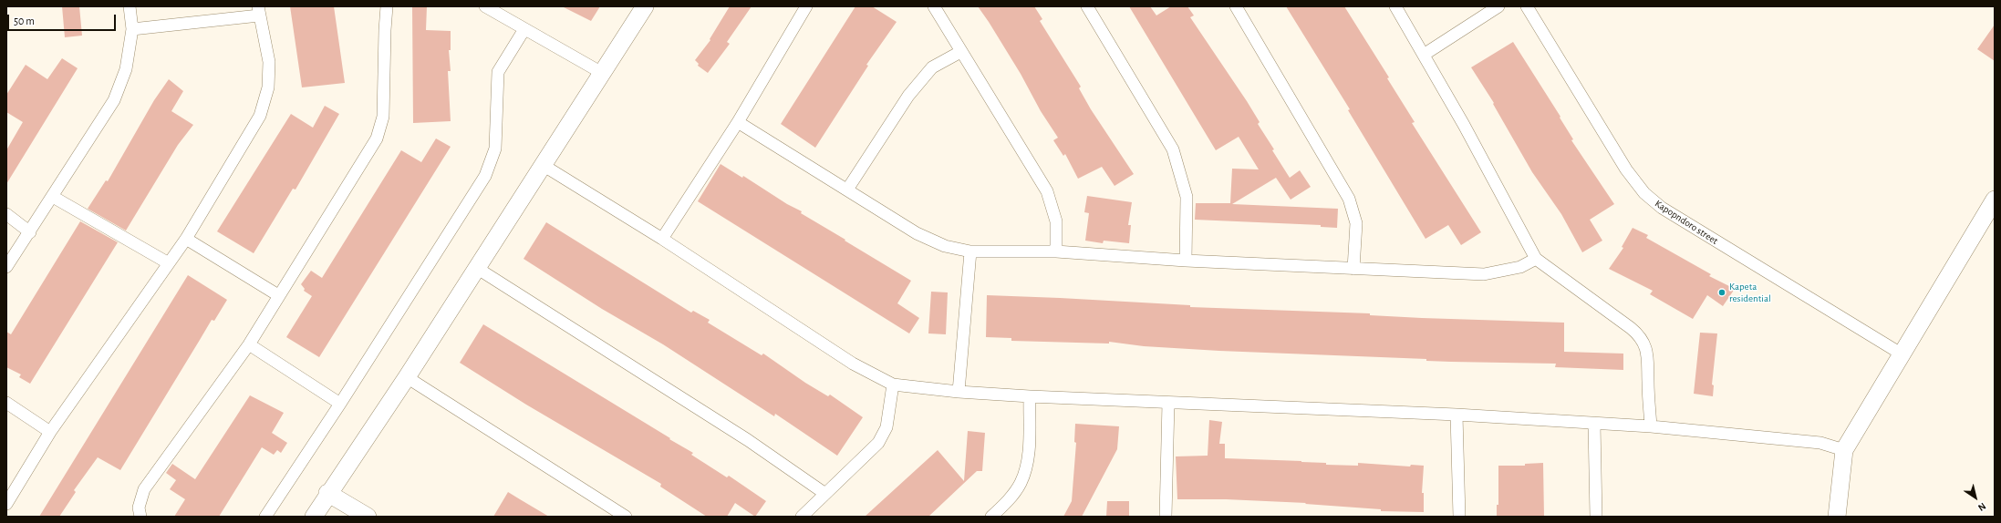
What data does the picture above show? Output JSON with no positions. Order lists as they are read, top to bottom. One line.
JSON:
{"streets":{"street":["Kapopndoro street"]},"places":["Kapeta residential"],"scale_bar":"50 m","north":"bottom right"}
